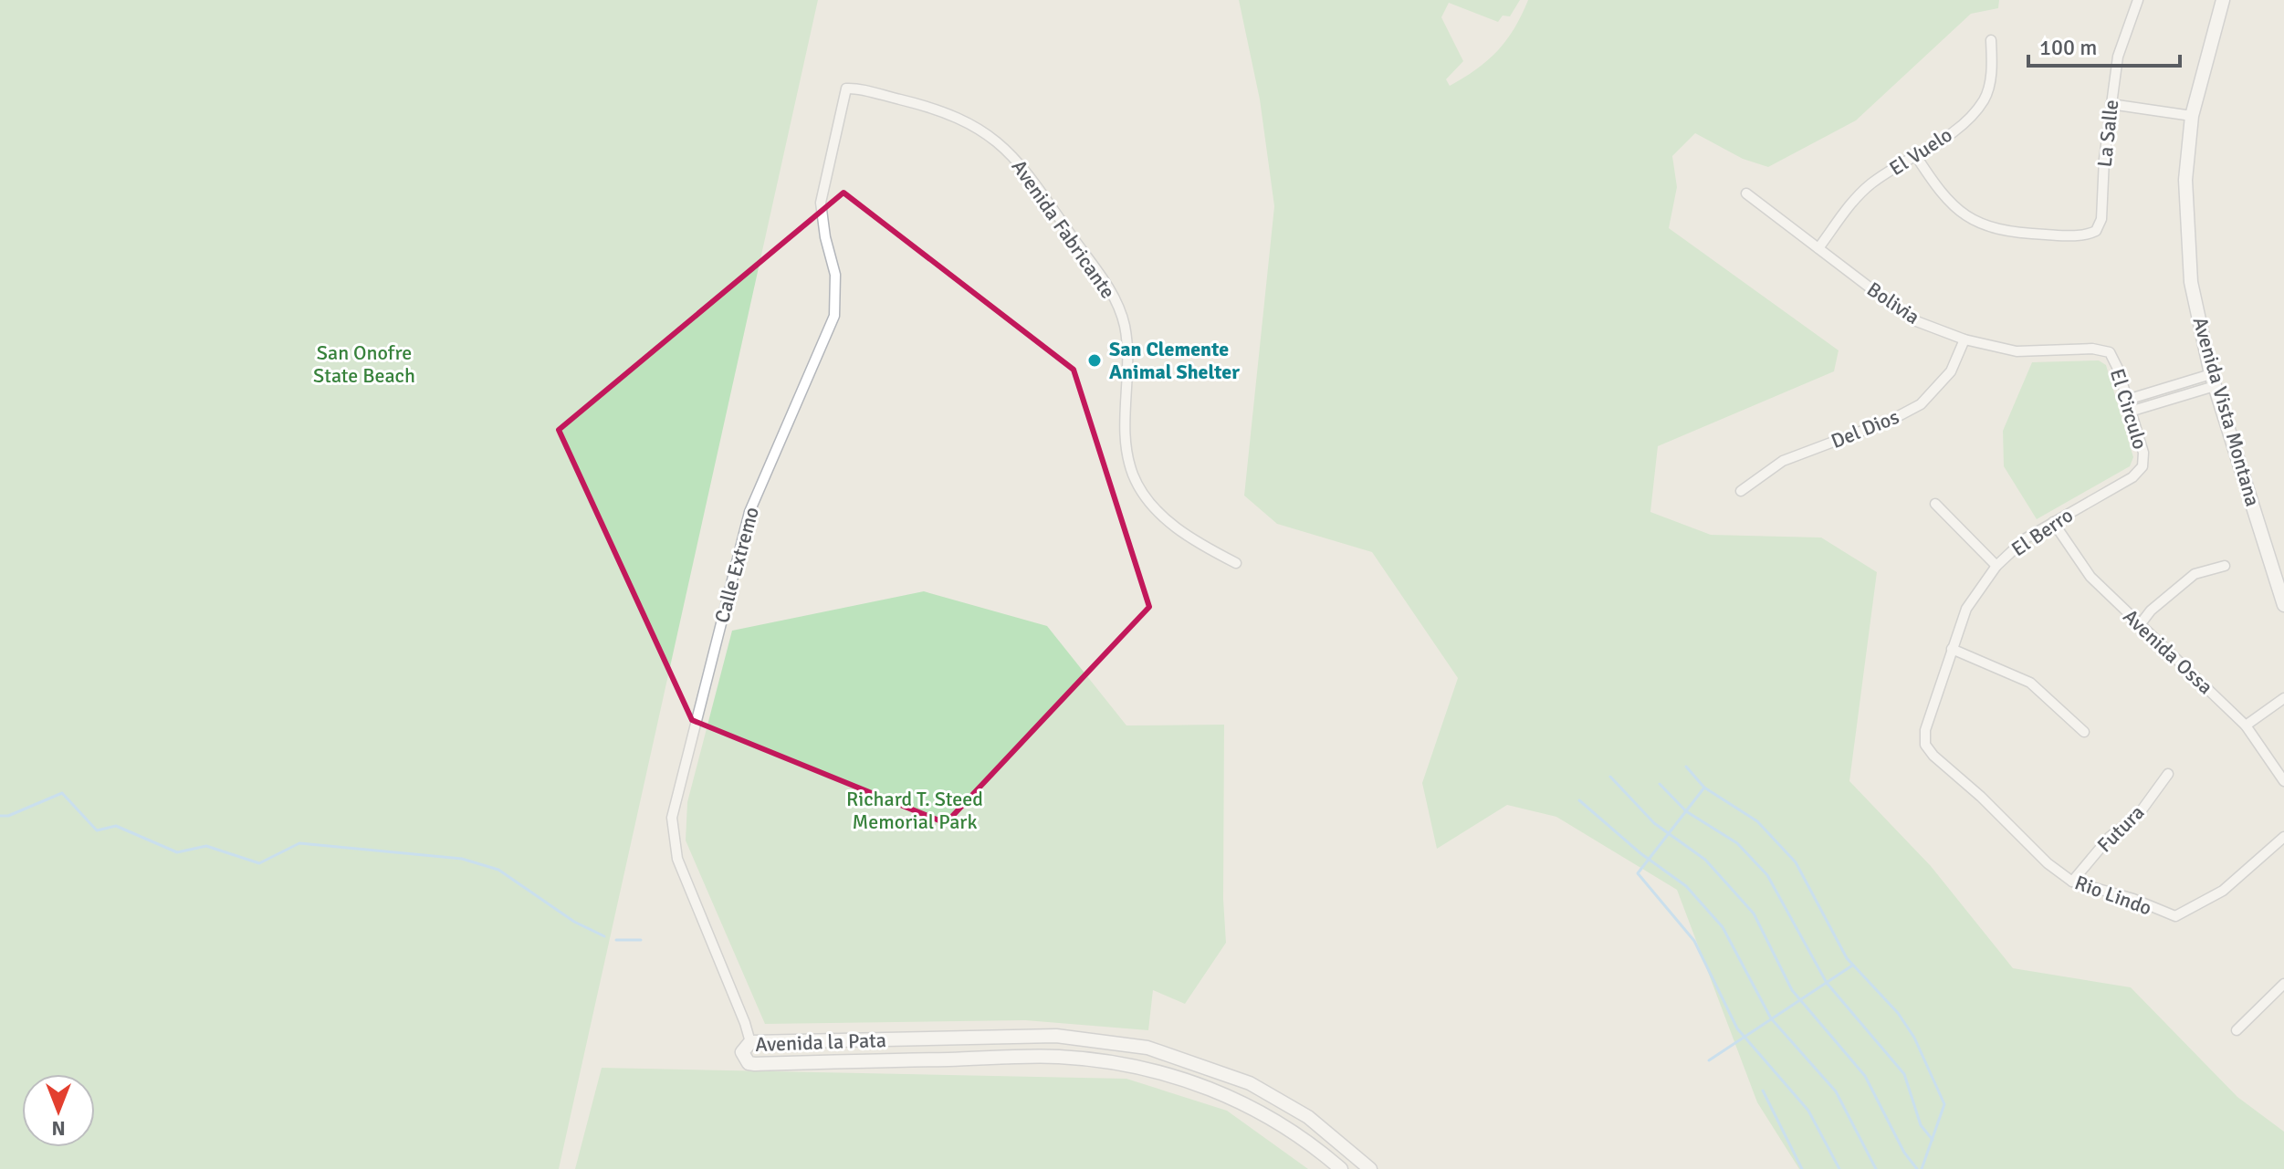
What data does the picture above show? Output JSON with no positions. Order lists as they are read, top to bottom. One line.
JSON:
{"streets":{"main road":["Avenida Vista Montana","Avenida la Pata"],"street":["La Salle","El Vuelo","Avenida Fabricante","Bolivia","El Circulo","Del Dios","El Berro","Calle Extremo","Avenida Ossa","Futura","Rio Lindo"]},"crossings":[["La Salle","El Vuelo"],["El Vuelo","Bolivia"],["Avenida Fabricante","Calle Extremo"],["Bolivia","El Circulo"],["Bolivia","Del Dios"],["El Circulo","El Berro"],["El Berro","Avenida Ossa"],["El Berro","Rio Lindo"],["Calle Extremo","Avenida la Pata"],["Futura","Rio Lindo"]],"parks":["San Onofre State Beach","Richard T. Steed Memorial Park"],"places":["San Clemente Animal Shelter"],"scale_bar":"100 m","north":"bottom"}
